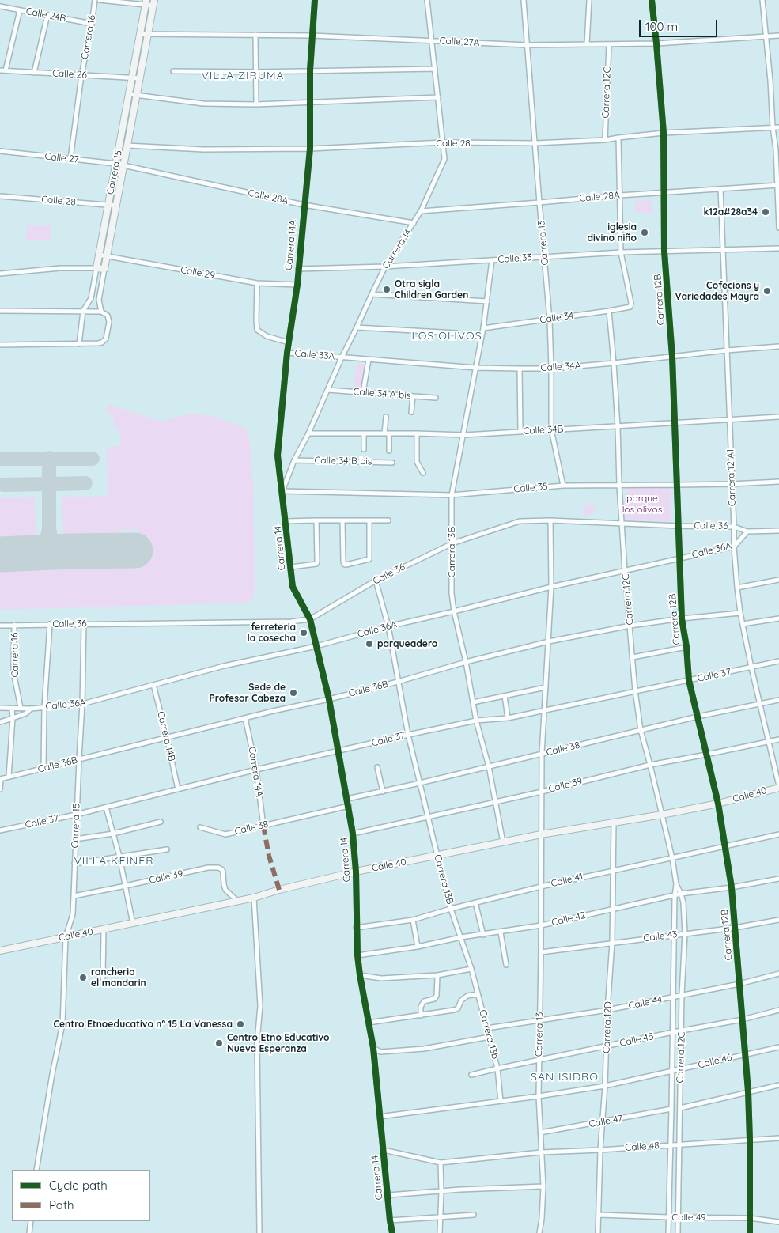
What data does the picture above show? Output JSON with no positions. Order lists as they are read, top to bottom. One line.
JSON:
{"streets":{"street":["Calle 24B","Carrera 16","Calle 27A","Calle 26","Carrera 12C","Calle 28","Calle 27","Carrera 15","Calle 28A","Carrera 13","Carrera 14A","Carrera 14","Calle 33","Calle 29","Carrera 12B","Calle 34","Calle 33A","Calle 34A","Calle 34 A bis","Calle 34B","Calle 34 B bis","Carrera 12 A1","Calle 35","Calle 36","Calle 36A","Carrera 13B","Calle 37","Calle 36B","Carrera 14B","Calle 38","Calle 39","Calle 40","Calle 41","Calle 42","Calle 43","Calle 44","Carrera 12D","Carrera 13b","Calle 45","Calle 46","Calle 47","Calle 48","Calle 49"]},"crossings":[["Calle 24B","Carrera 16"],["Carrera 16","Calle 26"],["Carrera 16","Calle 27"],["Carrera 16","Calle 36"],["Carrera 16","Calle 36A"],["Calle 27A","Carrera 12C"],["Calle 27A","Carrera 15"],["Calle 27A","Carrera 13"],["Calle 27A","Carrera 14A"],["Calle 27A","Carrera 14"],["Calle 27A","Carrera 12B"],["Calle 26","Carrera 15"],["Carrera 12C","Calle 28"],["Carrera 12C","Calle 34"],["Carrera 12C","Calle 34A"],["Carrera 12C","Calle 34B"],["Carrera 12C","Calle 35"],["Carrera 12C","Calle 36"],["Carrera 12C","Calle 36A"],["Carrera 12C","Calle 37"],["Carrera 12C","Calle 36B"],["Carrera 12C","Calle 38"],["Carrera 12C","Calle 39"],["Carrera 12C","Calle 40"],["Carrera 12C","Calle 41"],["Carrera 12C","Calle 42"],["Carrera 12C","Calle 43"],["Carrera 12C","Calle 44"],["Carrera 12C","Calle 45"],["Carrera 12C","Calle 46"],["Carrera 12C","Calle 47"],["Carrera 12C","Calle 48"],["Carrera 12C","Calle 49"],["Calle 28","Carrera 15"],["Calle 28","Carrera 13"],["Calle 28","Carrera 14A"],["Calle 28","Carrera 14"],["Calle 28","Carrera 12B"],["Calle 27","Carrera 15"],["Calle 27","Calle 28A"],["Carrera 15","Calle 28A"],["Carrera 15","Calle 29"],["Carrera 15","Calle 36"],["Carrera 15","Calle 36A"],["Carrera 15","Calle 37"],["Carrera 15","Calle 36B"],["Carrera 15","Calle 39"],["Carrera 15","Calle 40"],["Calle 28A","Carrera 13"],["Calle 28A","Carrera 14A"],["Calle 28A","Carrera 14"],["Calle 28A","Carrera 12B"],["Calle 28A","Carrera 12 A1"],["Carrera 13","Calle 33"],["Carrera 13","Calle 34"],["Carrera 13","Calle 34A"],["Carrera 13","Calle 34B"],["Carrera 13","Calle 35"],["Carrera 13","Calle 36"],["Carrera 13","Calle 36A"],["Carrera 13","Calle 37"],["Carrera 13","Calle 36B"],["Carrera 13","Calle 38"],["Carrera 13","Calle 39"],["Carrera 13","Calle 40"],["Carrera 13","Calle 41"],["Carrera 13","Calle 42"],["Carrera 13","Calle 43"],["Carrera 13","Calle 44"],["Carrera 13","Calle 45"],["Carrera 13","Calle 46"],["Carrera 13","Calle 47"],["Carrera 13","Calle 48"],["Carrera 14A","Carrera 14"],["Carrera 14A","Calle 33"],["Carrera 14A","Calle 29"],["Carrera 14A","Calle 33A"],["Carrera 14A","Calle 35"],["Carrera 14A","Calle 37"],["Carrera 14A","Calle 36B"],["Carrera 14A","Calle 38"],["Carrera 14","Calle 33"],["Carrera 14","Calle 33A"],["Carrera 14","Calle 34A"],["Carrera 14","Calle 34 A bis"],["Carrera 14","Calle 34B"],["Carrera 14","Calle 34 B bis"],["Carrera 14","Calle 35"],["Carrera 14","Calle 36"],["Carrera 14","Calle 36A"],["Carrera 14","Calle 37"],["Carrera 14","Calle 36B"],["Carrera 14","Calle 38"],["Carrera 14","Calle 39"],["Carrera 14","Calle 40"],["Carrera 14","Calle 41"],["Carrera 14","Calle 42"],["Carrera 14","Calle 46"],["Carrera 14","Calle 48"],["Calle 33","Carrera 12B"],["Calle 33","Calle 34"],["Calle 33","Carrera 12 A1"],["Calle 33","Carrera 13B"],["Carrera 12B","Calle 34A"],["Carrera 12B","Calle 34B"],["Carrera 12B","Calle 35"],["Carrera 12B","Calle 36"],["Carrera 12B","Calle 36A"],["Carrera 12B","Calle 37"],["Carrera 12B","Calle 36B"],["Carrera 12B","Calle 38"],["Carrera 12B","Calle 39"],["Carrera 12B","Calle 40"],["Carrera 12B","Calle 41"],["Carrera 12B","Calle 42"],["Carrera 12B","Calle 43"],["Carrera 12B","Calle 44"],["Carrera 12B","Calle 45"],["Carrera 12B","Calle 46"],["Carrera 12B","Calle 48"],["Carrera 12B","Calle 49"],["Calle 34","Carrera 13B"],["Calle 33A","Calle 34A"],["Calle 34A","Carrera 12 A1"],["Calle 34A","Carrera 13B"],["Calle 34B","Carrera 12 A1"],["Calle 34B","Carrera 13B"],["Carrera 12 A1","Calle 35"],["Carrera 12 A1","Calle 36"],["Carrera 12 A1","Calle 36A"],["Carrera 12 A1","Calle 37"],["Carrera 12 A1","Calle 36B"],["Carrera 12 A1","Calle 38"],["Carrera 12 A1","Calle 39"],["Carrera 12 A1","Calle 40"],["Calle 35","Carrera 13B"],["Calle 36","Calle 36A"],["Calle 36","Carrera 13B"],["Calle 36A","Carrera 13B"],["Calle 36A","Carrera 14B"],["Carrera 13B","Calle 37"],["Carrera 13B","Calle 36B"],["Carrera 13B","Calle 38"],["Carrera 13B","Calle 39"],["Carrera 13B","Calle 40"],["Carrera 13B","Calle 41"],["Carrera 13B","Calle 42"],["Carrera 13B","Carrera 13b"],["Calle 37","Carrera 14B"],["Calle 36B","Carrera 14B"],["Calle 39","Calle 40"],["Calle 40","Carrera 12D"],["Calle 41","Carrera 12D"],["Calle 42","Carrera 12D"],["Calle 43","Carrera 12D"],["Calle 44","Carrera 12D"],["Calle 44","Carrera 13b"],["Carrera 12D","Calle 45"],["Carrera 12D","Calle 46"],["Carrera 12D","Calle 47"],["Carrera 12D","Calle 48"],["Carrera 12D","Calle 49"],["Carrera 13b","Calle 45"],["Carrera 13b","Calle 46"]],"districts":["VILLA ZIRUMA","LOS OLIVOS","VILLA KEINER","SAN ISIDRO"],"parks":["parque los olivos"],"places":["k12a#28a34","iglesia divino niño","Otra sigla Children Garden","Cofecions y Variedades Mayra","ferreteria la cosecha","parqueadero","Sede de Profesor Cabeza","rancheria el mandarin","Centro Etnoeducativo n° 15 La Vanessa","Centro Etno Educativo Nueva Esperanza"],"legend":["Cycle path","Path"],"scale_bar":"100 m"}
